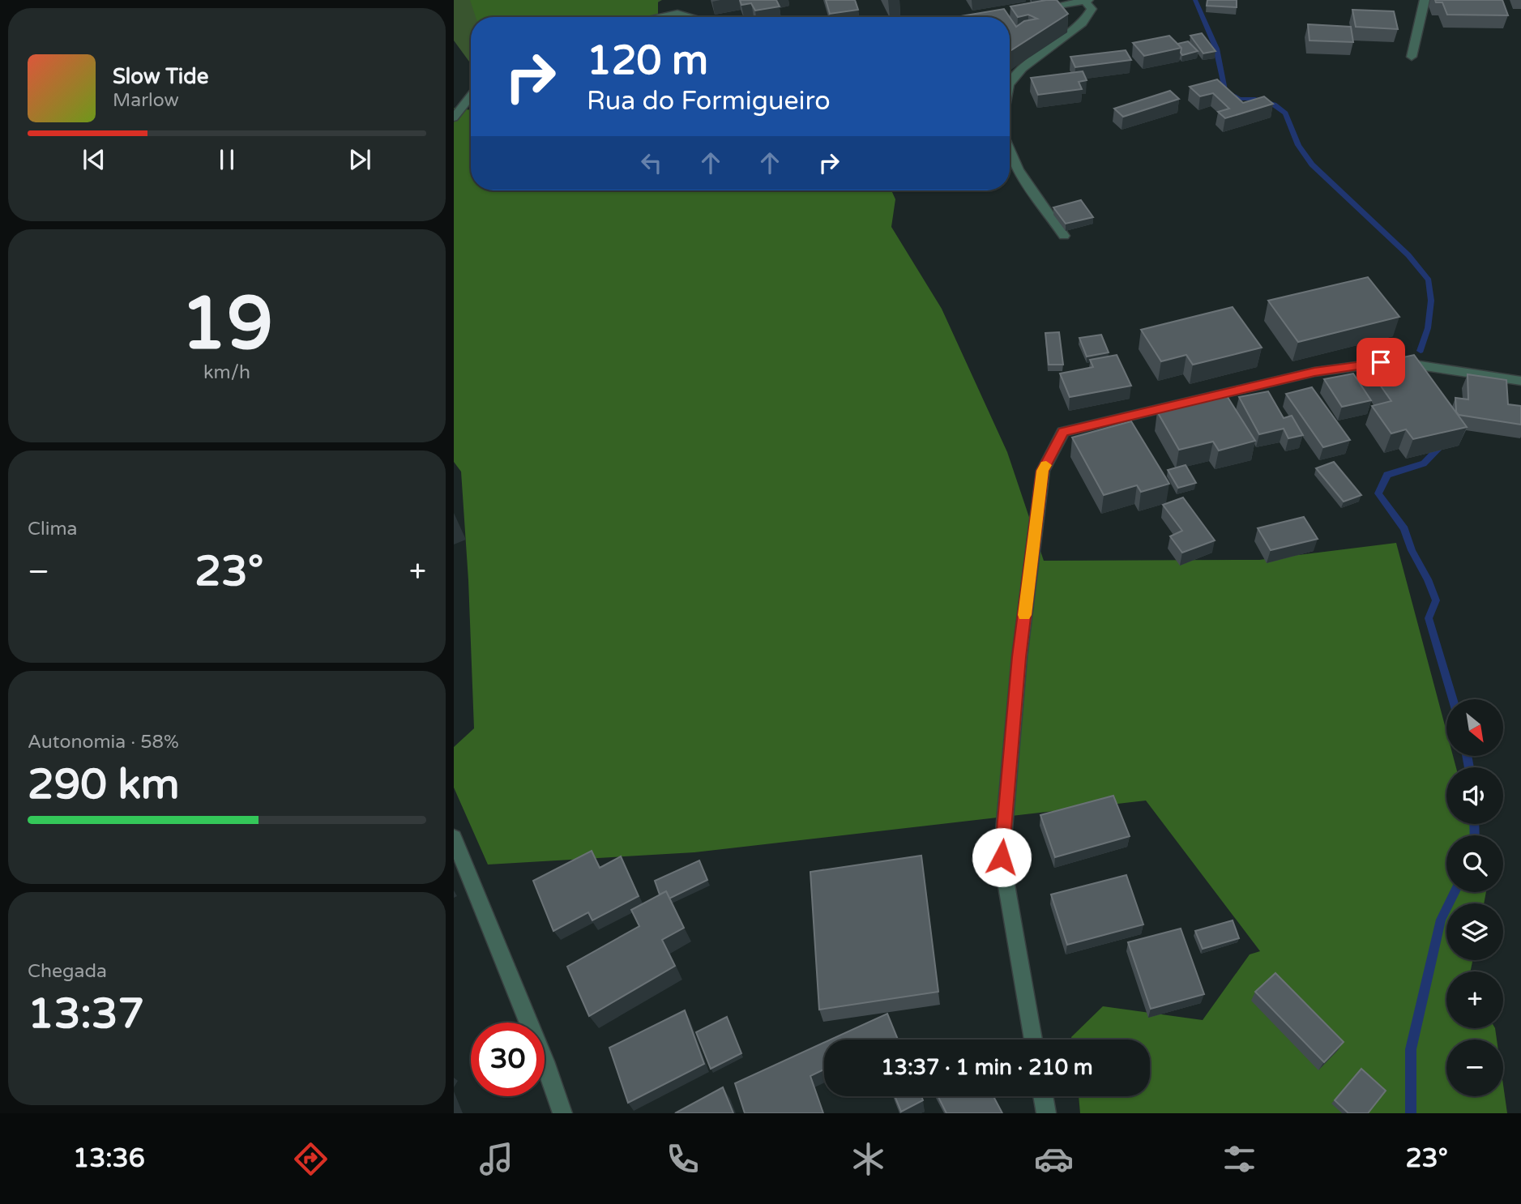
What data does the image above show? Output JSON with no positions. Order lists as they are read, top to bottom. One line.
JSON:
{"north":"bottom right","page":{"turn":["120 m","Rua do Formigueiro"],"song":["Slow Tide","Marlow"],"tile":[["19","km/h"],"Clima",["Autonomia · 58%","290 km"],["Chegada","13:37"]],"heat":["−","23°","+"],"map_buttons":["+","−"],"limit":"30","trip":"13:37 · 1 min · 210 m","tabs":["13:36","23°"]}}
